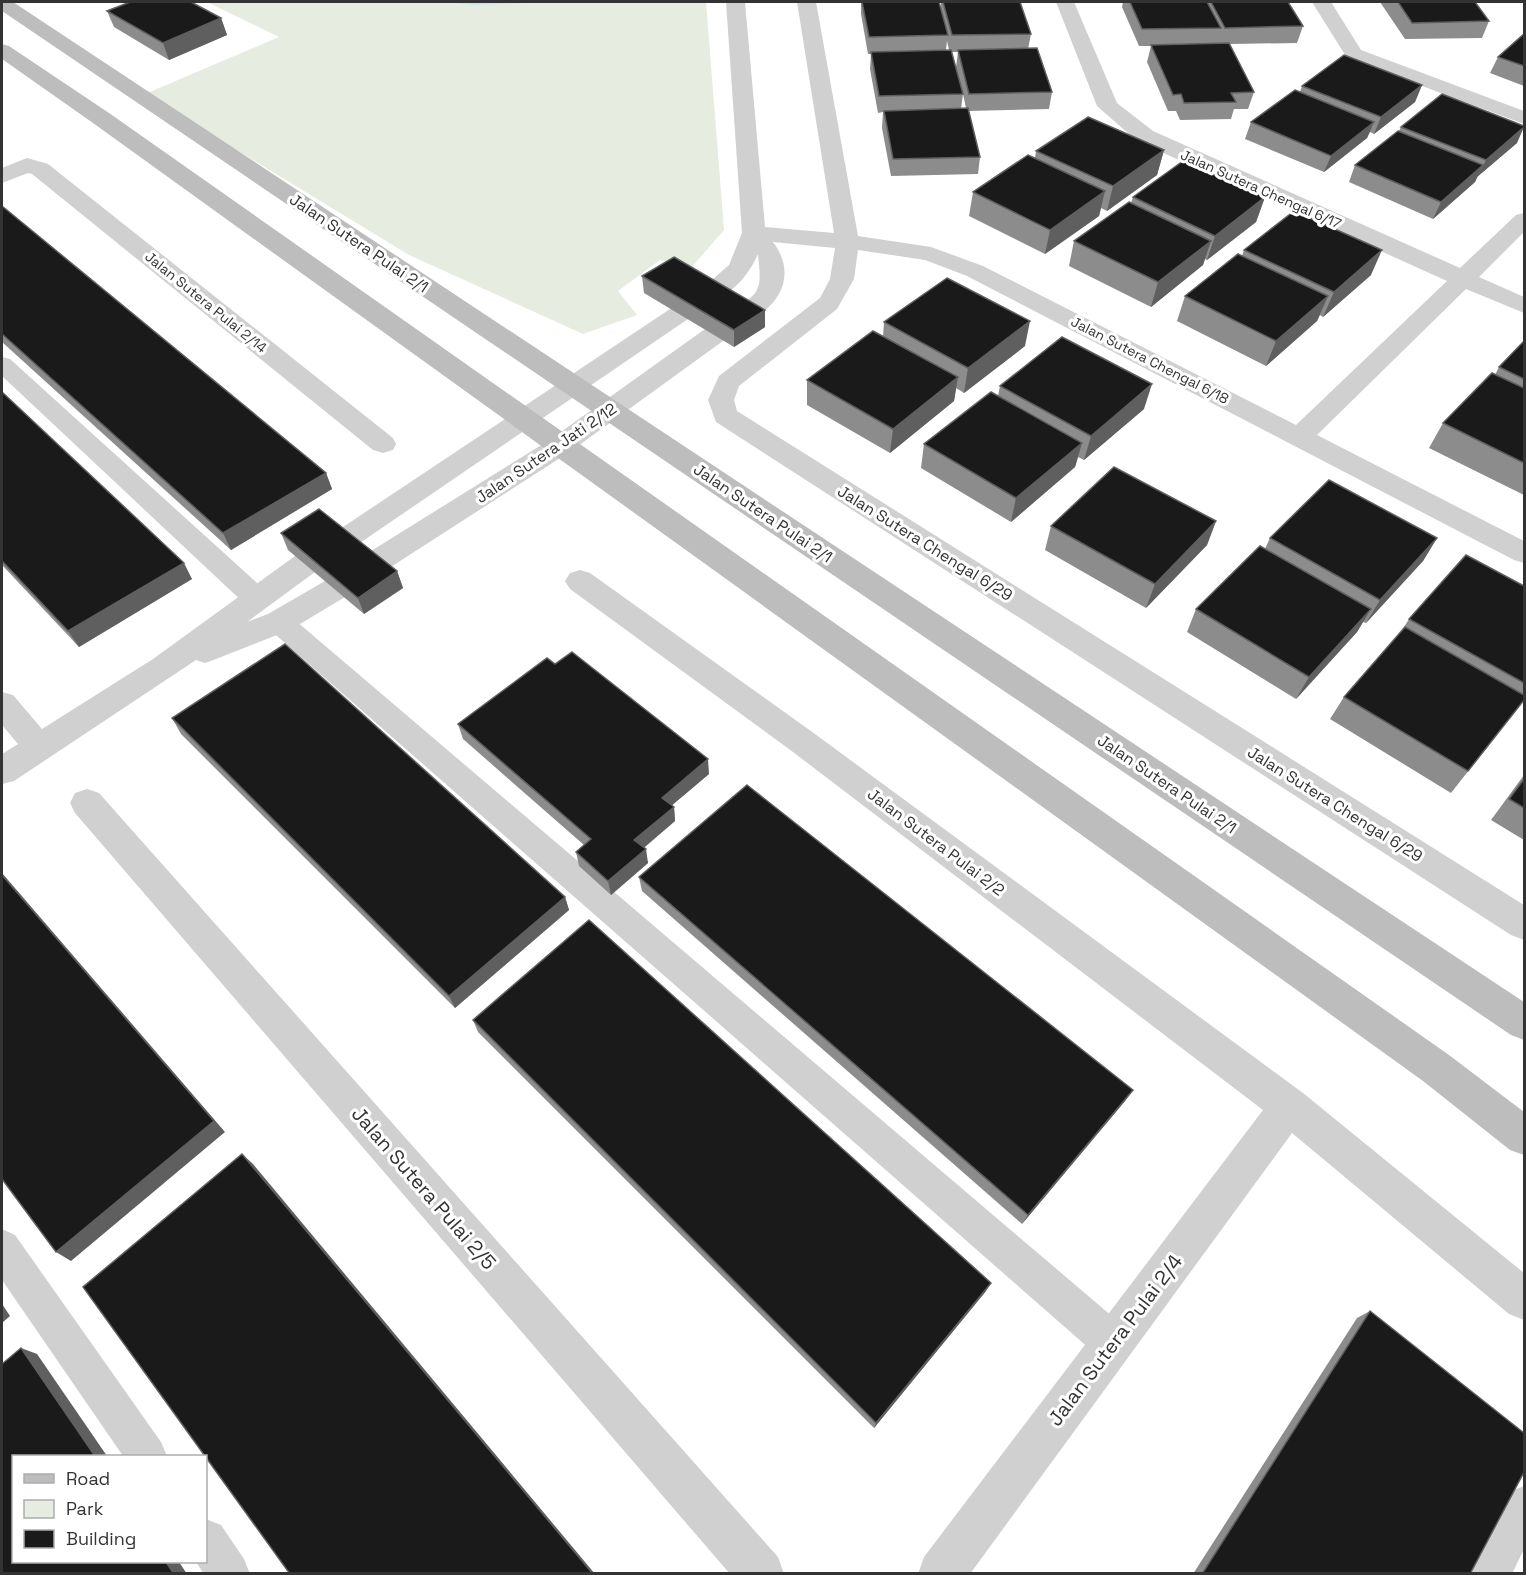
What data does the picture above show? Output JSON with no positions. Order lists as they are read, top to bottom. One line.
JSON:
{"streets":{"main road":["Jalan Sutera Pulai 2/1"],"street":["Jalan Sutera Chengal 6/17","Jalan Sutera Pulai 2/14","Jalan Sutera Chengal 6/18","Jalan Sutera Jati 2/12","Jalan Sutera Chengal 6/29","Jalan Sutera Pulai 2/2","Jalan Sutera Pulai 2/5","Jalan Sutera Pulai 2/4"]},"crossings":[["Jalan Sutera Pulai 2/1","Jalan Sutera Jati 2/12"],["Jalan Sutera Chengal 6/18","Jalan Sutera Chengal 6/29"],["Jalan Sutera Pulai 2/2","Jalan Sutera Pulai 2/4"]],"legend":["Road","Park","Building"]}
